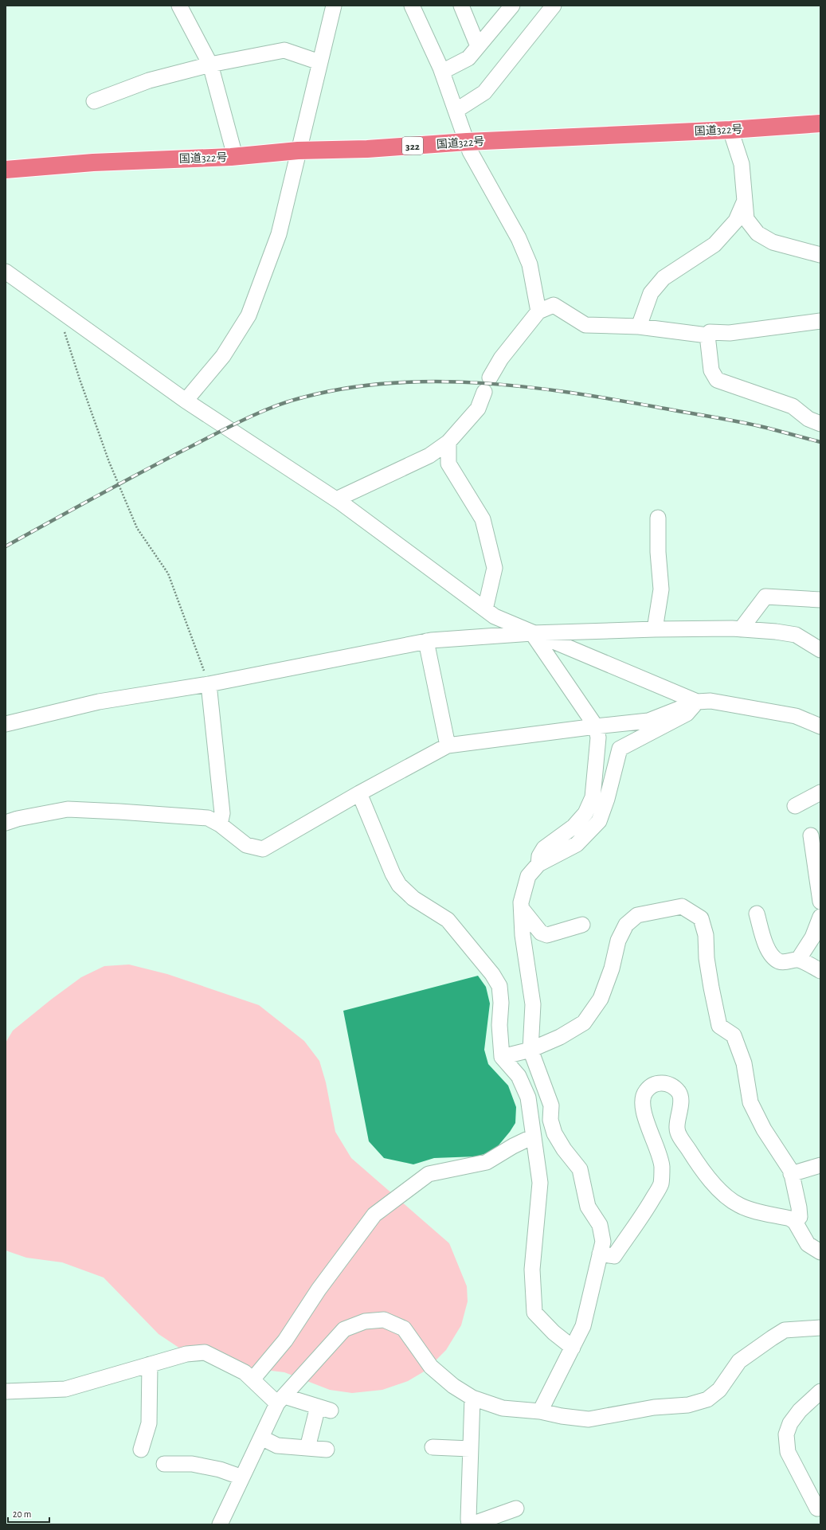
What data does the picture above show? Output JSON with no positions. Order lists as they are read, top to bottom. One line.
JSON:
{"streets":{"highway":["国道322号","322"]},"scale_bar":"20 m"}
